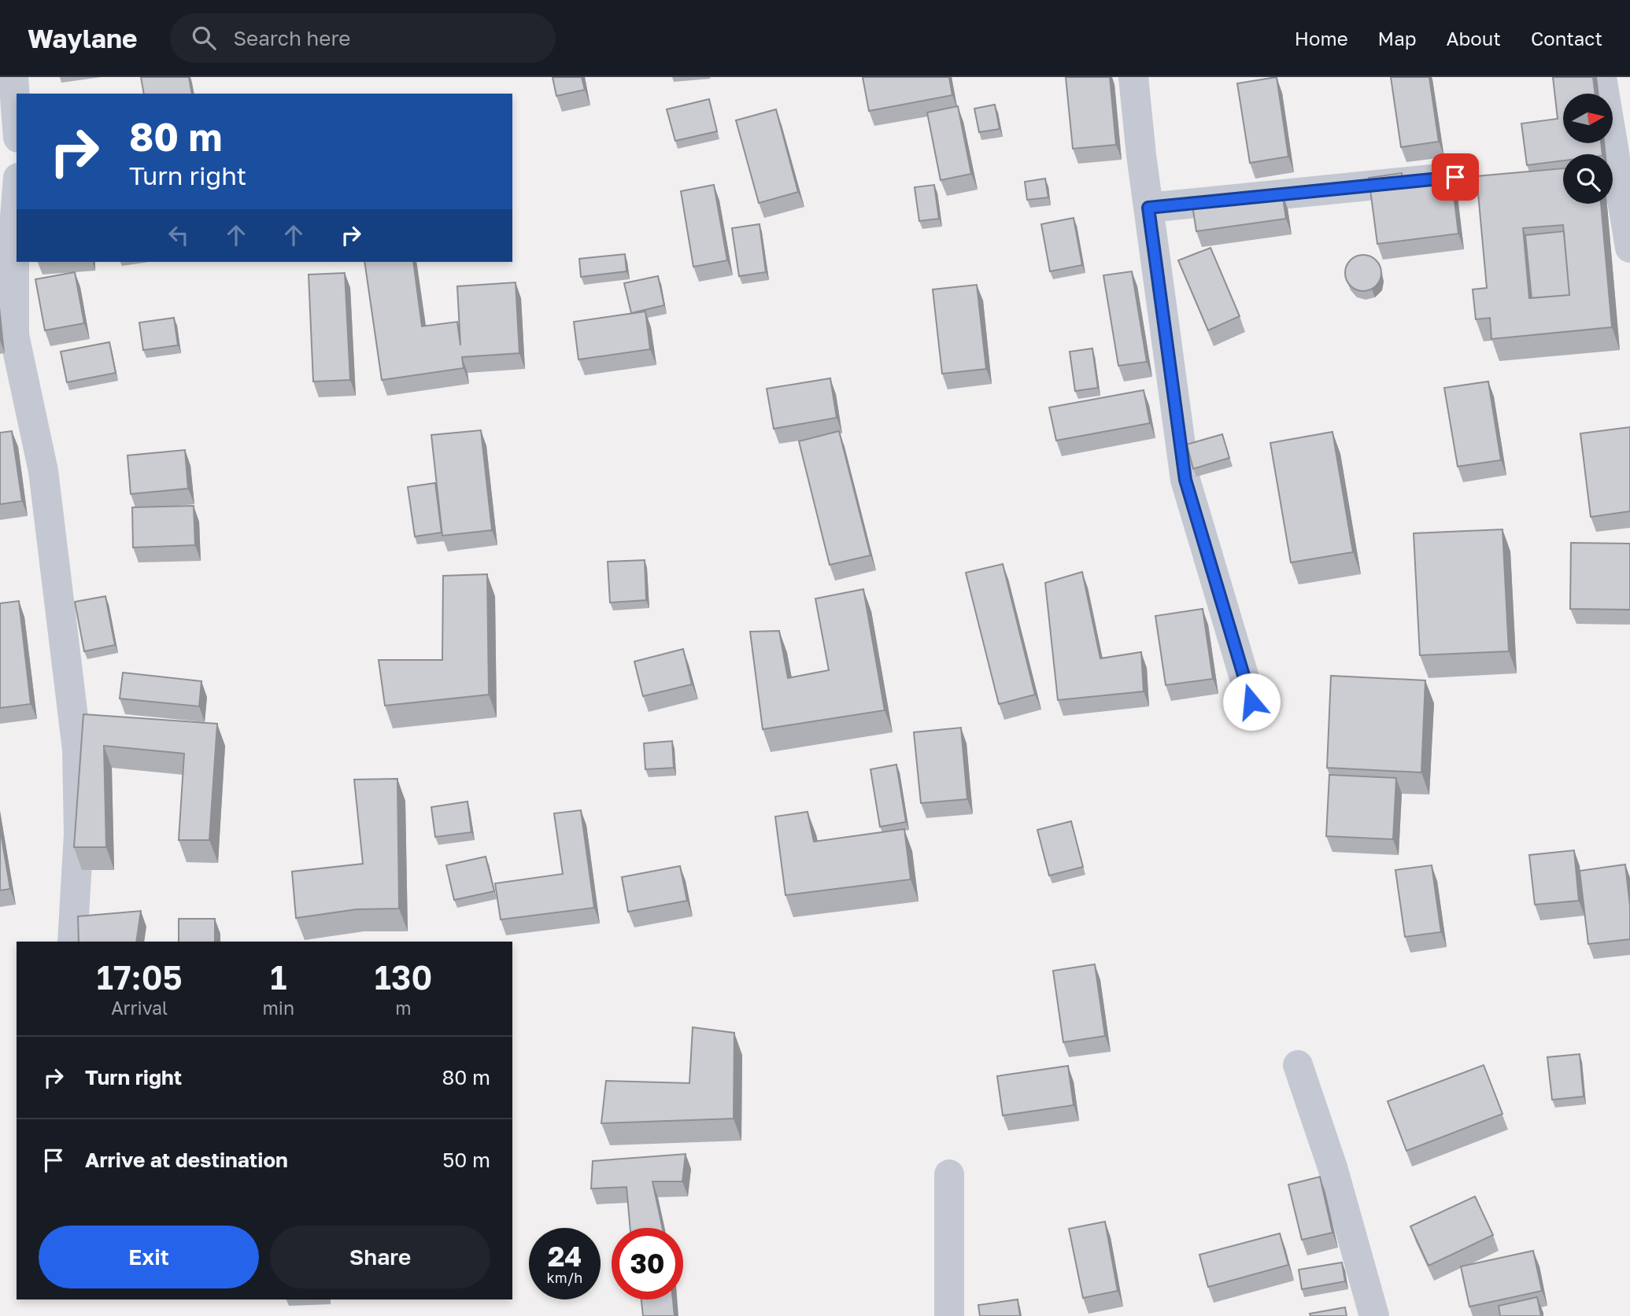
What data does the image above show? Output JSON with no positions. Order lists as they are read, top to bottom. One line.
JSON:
{"north":"right","page":{"header":"Waylane","search":"Search here","nav":["Home","Map","About","Contact"],"turn":["80 m","Turn right"],"eta":["17:05","Arrival","1","min","130","m"],"list":[{"name":"Turn right","value":"80 m"},{"name":"Arrive at destination","value":"50 m"}],"buttons":["Exit","Share"],"speed":"24 km/h","limit":"30"}}
